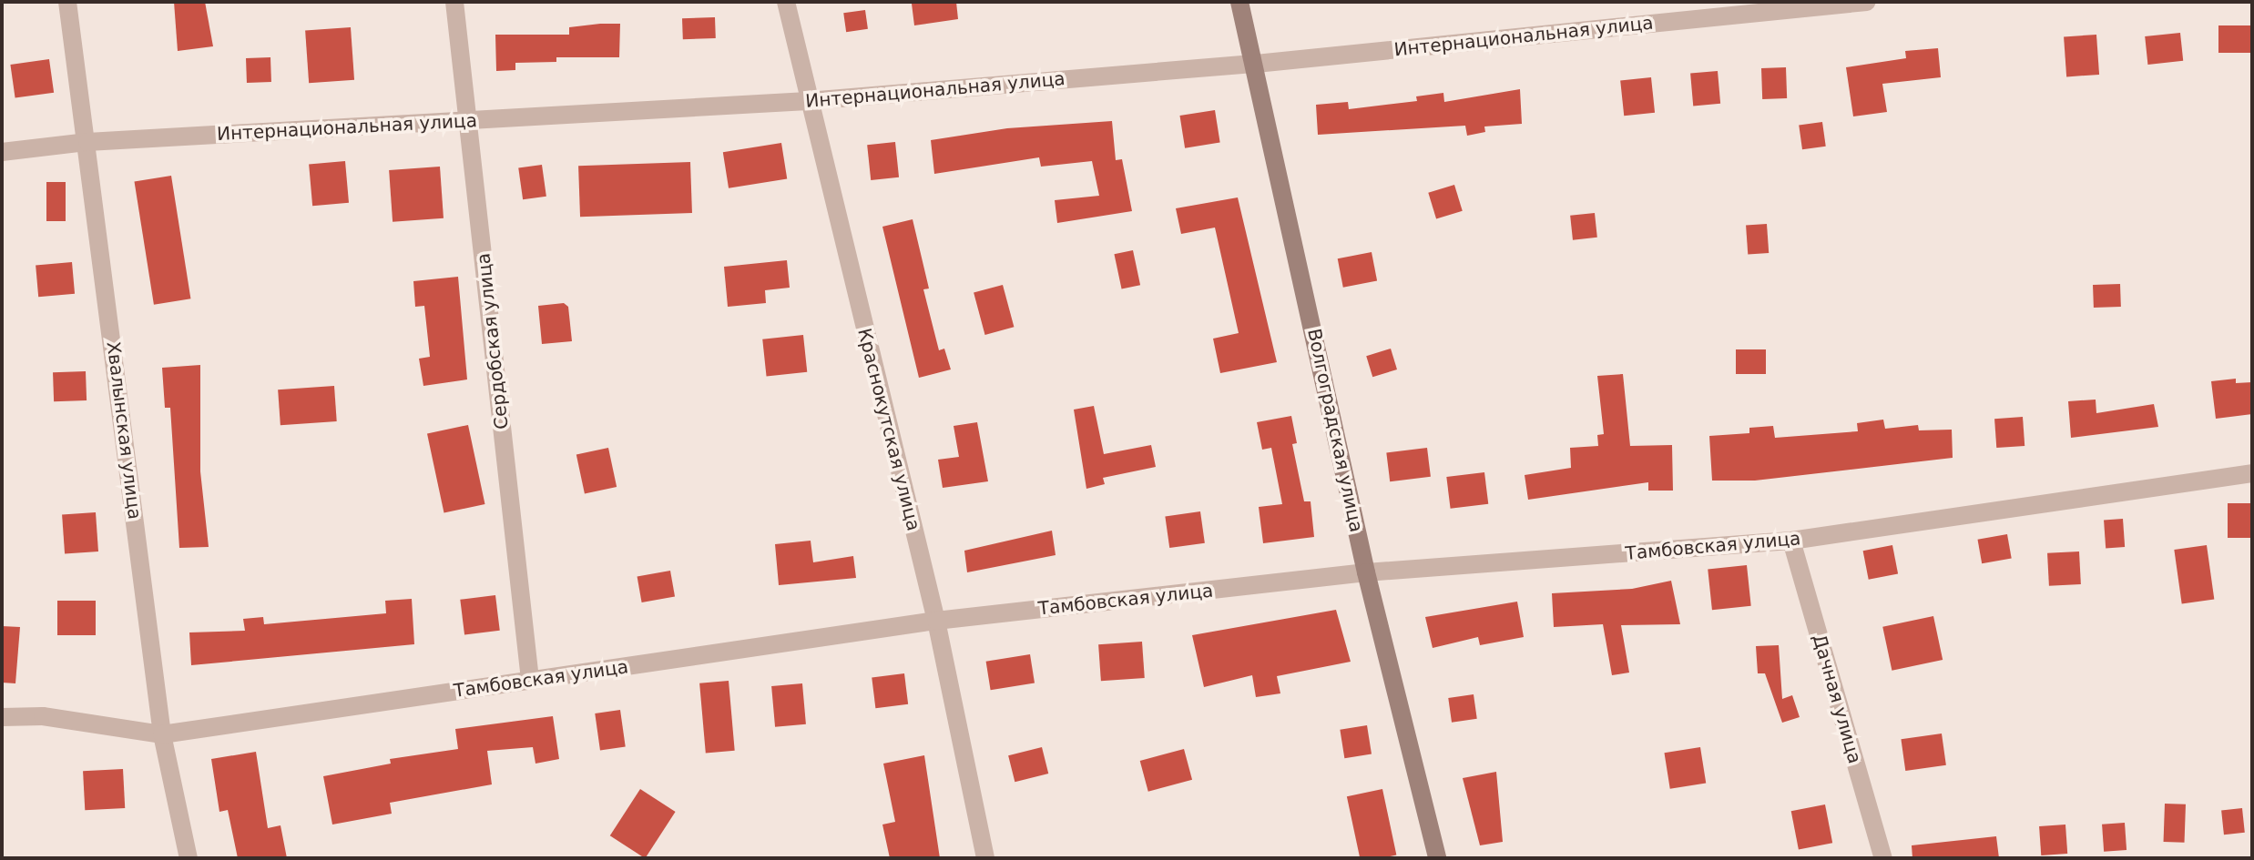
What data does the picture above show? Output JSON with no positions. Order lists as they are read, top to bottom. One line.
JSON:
{"streets":{"street":["Интернациональная улица","Сердобская улица","Краснокутская улица","Хвалынская улица","Волгоградская улица","Тамбовская улица","Дачная улица"]},"crossings":[["Интернациональная улица","Сердобская улица"],["Интернациональная улица","Краснокутская улица"],["Интернациональная улица","Хвалынская улица"],["Интернациональная улица","Волгоградская улица"],["Сердобская улица","Тамбовская улица"],["Краснокутская улица","Тамбовская улица"],["Хвалынская улица","Тамбовская улица"],["Волгоградская улица","Тамбовская улица"],["Тамбовская улица","Дачная улица"]]}
